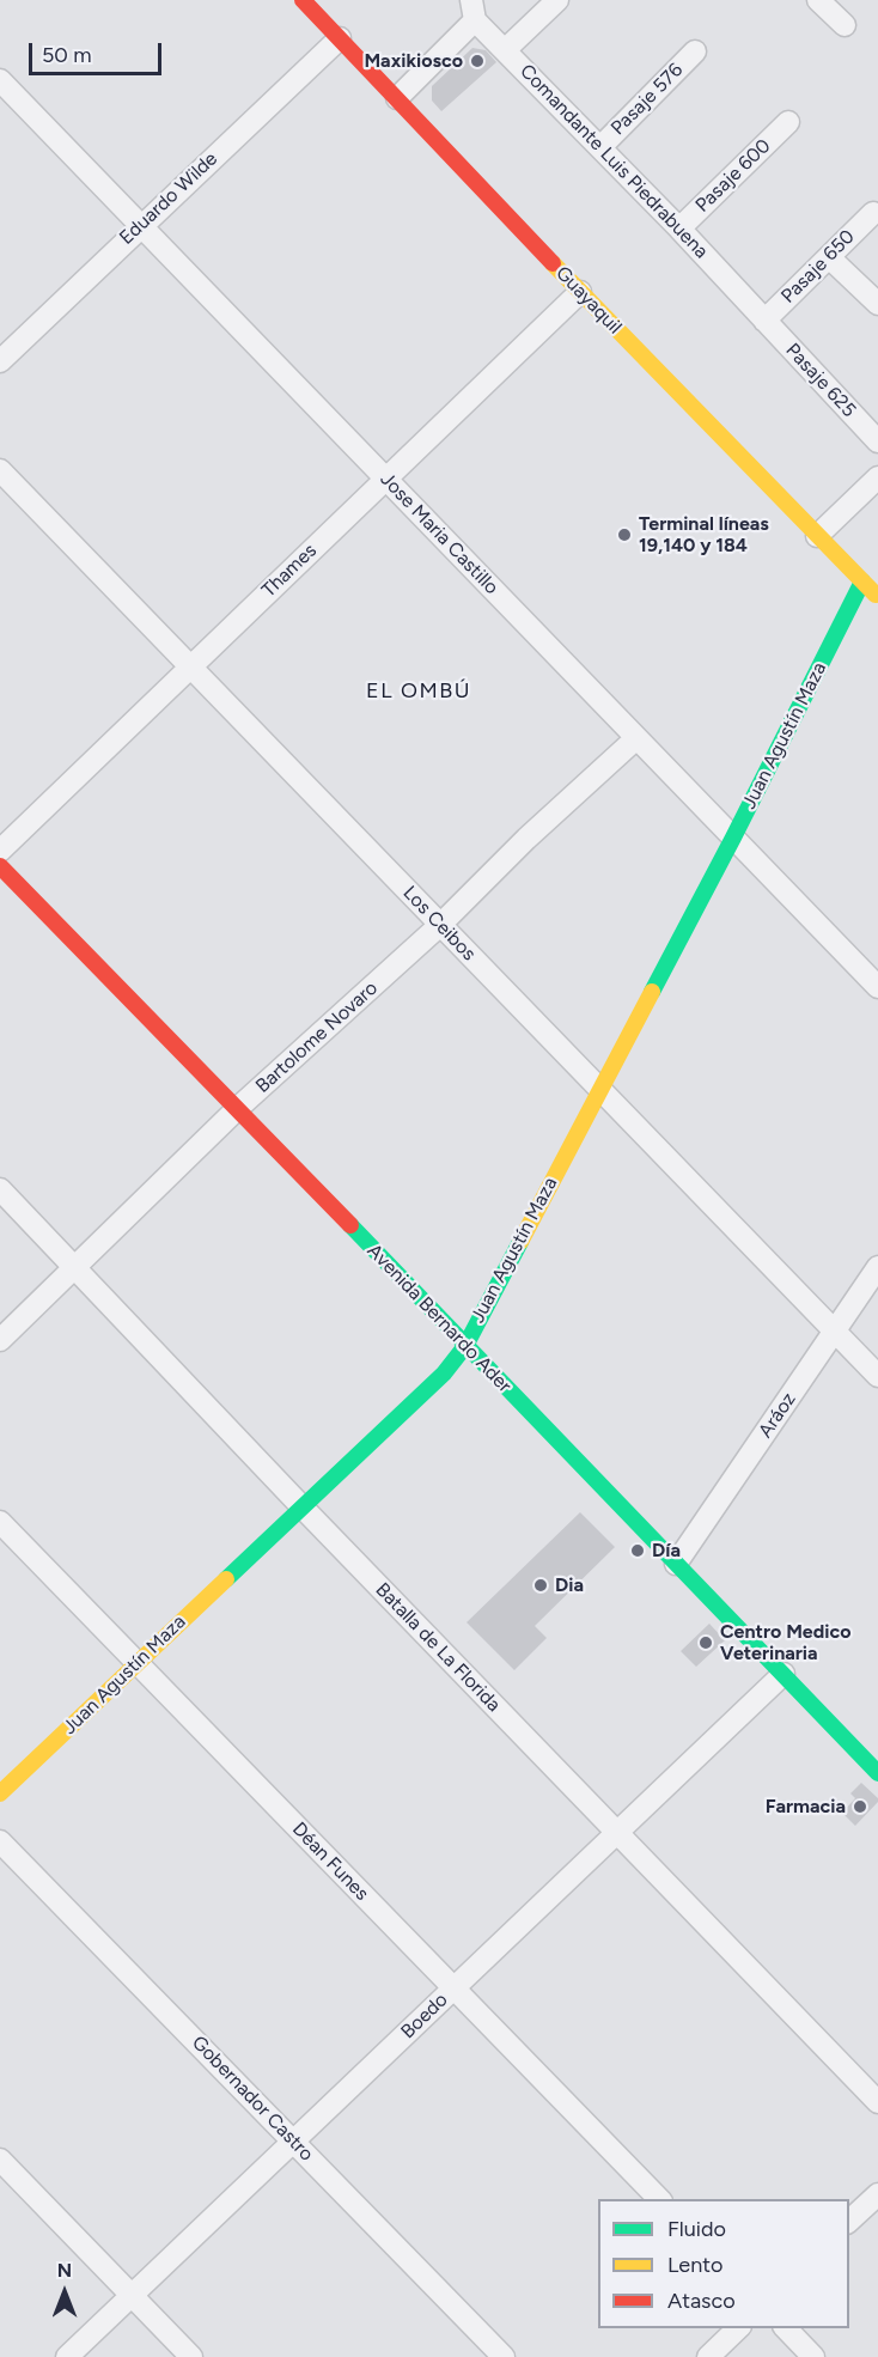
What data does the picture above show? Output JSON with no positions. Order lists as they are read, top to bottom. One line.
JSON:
{"streets":{"street":["Pasaje 576","Comandante Luis Piedrabuena","Pasaje 600","Eduardo Wilde","Pasaje 650","Guayaquil","Pasaje 625","Jose Maria Castillo","Thames","Juan Agustín Maza","Los Ceibos","Bartolome Novaro","Avenida Bernardo Ader","Aráoz","Batalla de La Florida","Déan Funes","Boedo","Gobernador Castro"]},"crossings":[["Pasaje 576","Comandante Luis Piedrabuena"],["Comandante Luis Piedrabuena","Pasaje 600"],["Comandante Luis Piedrabuena","Pasaje 650"],["Comandante Luis Piedrabuena","Pasaje 625"],["Eduardo Wilde","Guayaquil"],["Eduardo Wilde","Jose Maria Castillo"],["Pasaje 650","Pasaje 625"],["Guayaquil","Thames"],["Guayaquil","Juan Agustín Maza"],["Jose Maria Castillo","Thames"],["Jose Maria Castillo","Juan Agustín Maza"],["Jose Maria Castillo","Bartolome Novaro"],["Thames","Los Ceibos"],["Juan Agustín Maza","Los Ceibos"],["Juan Agustín Maza","Avenida Bernardo Ader"],["Juan Agustín Maza","Batalla de La Florida"],["Juan Agustín Maza","Déan Funes"],["Los Ceibos","Bartolome Novaro"],["Los Ceibos","Aráoz"],["Bartolome Novaro","Avenida Bernardo Ader"],["Bartolome Novaro","Batalla de La Florida"],["Avenida Bernardo Ader","Aráoz"],["Avenida Bernardo Ader","Boedo"],["Batalla de La Florida","Boedo"],["Déan Funes","Boedo"],["Boedo","Gobernador Castro"]],"districts":["EL OMBÚ"],"places":["Maxikiosco","Terminal líneas 19,140 y 184","Día","Dia","Centro Medico Veterinaria","Farmacia"],"legend":["Fluido","Lento","Atasco"],"scale_bar":"50 m","north":"top"}
